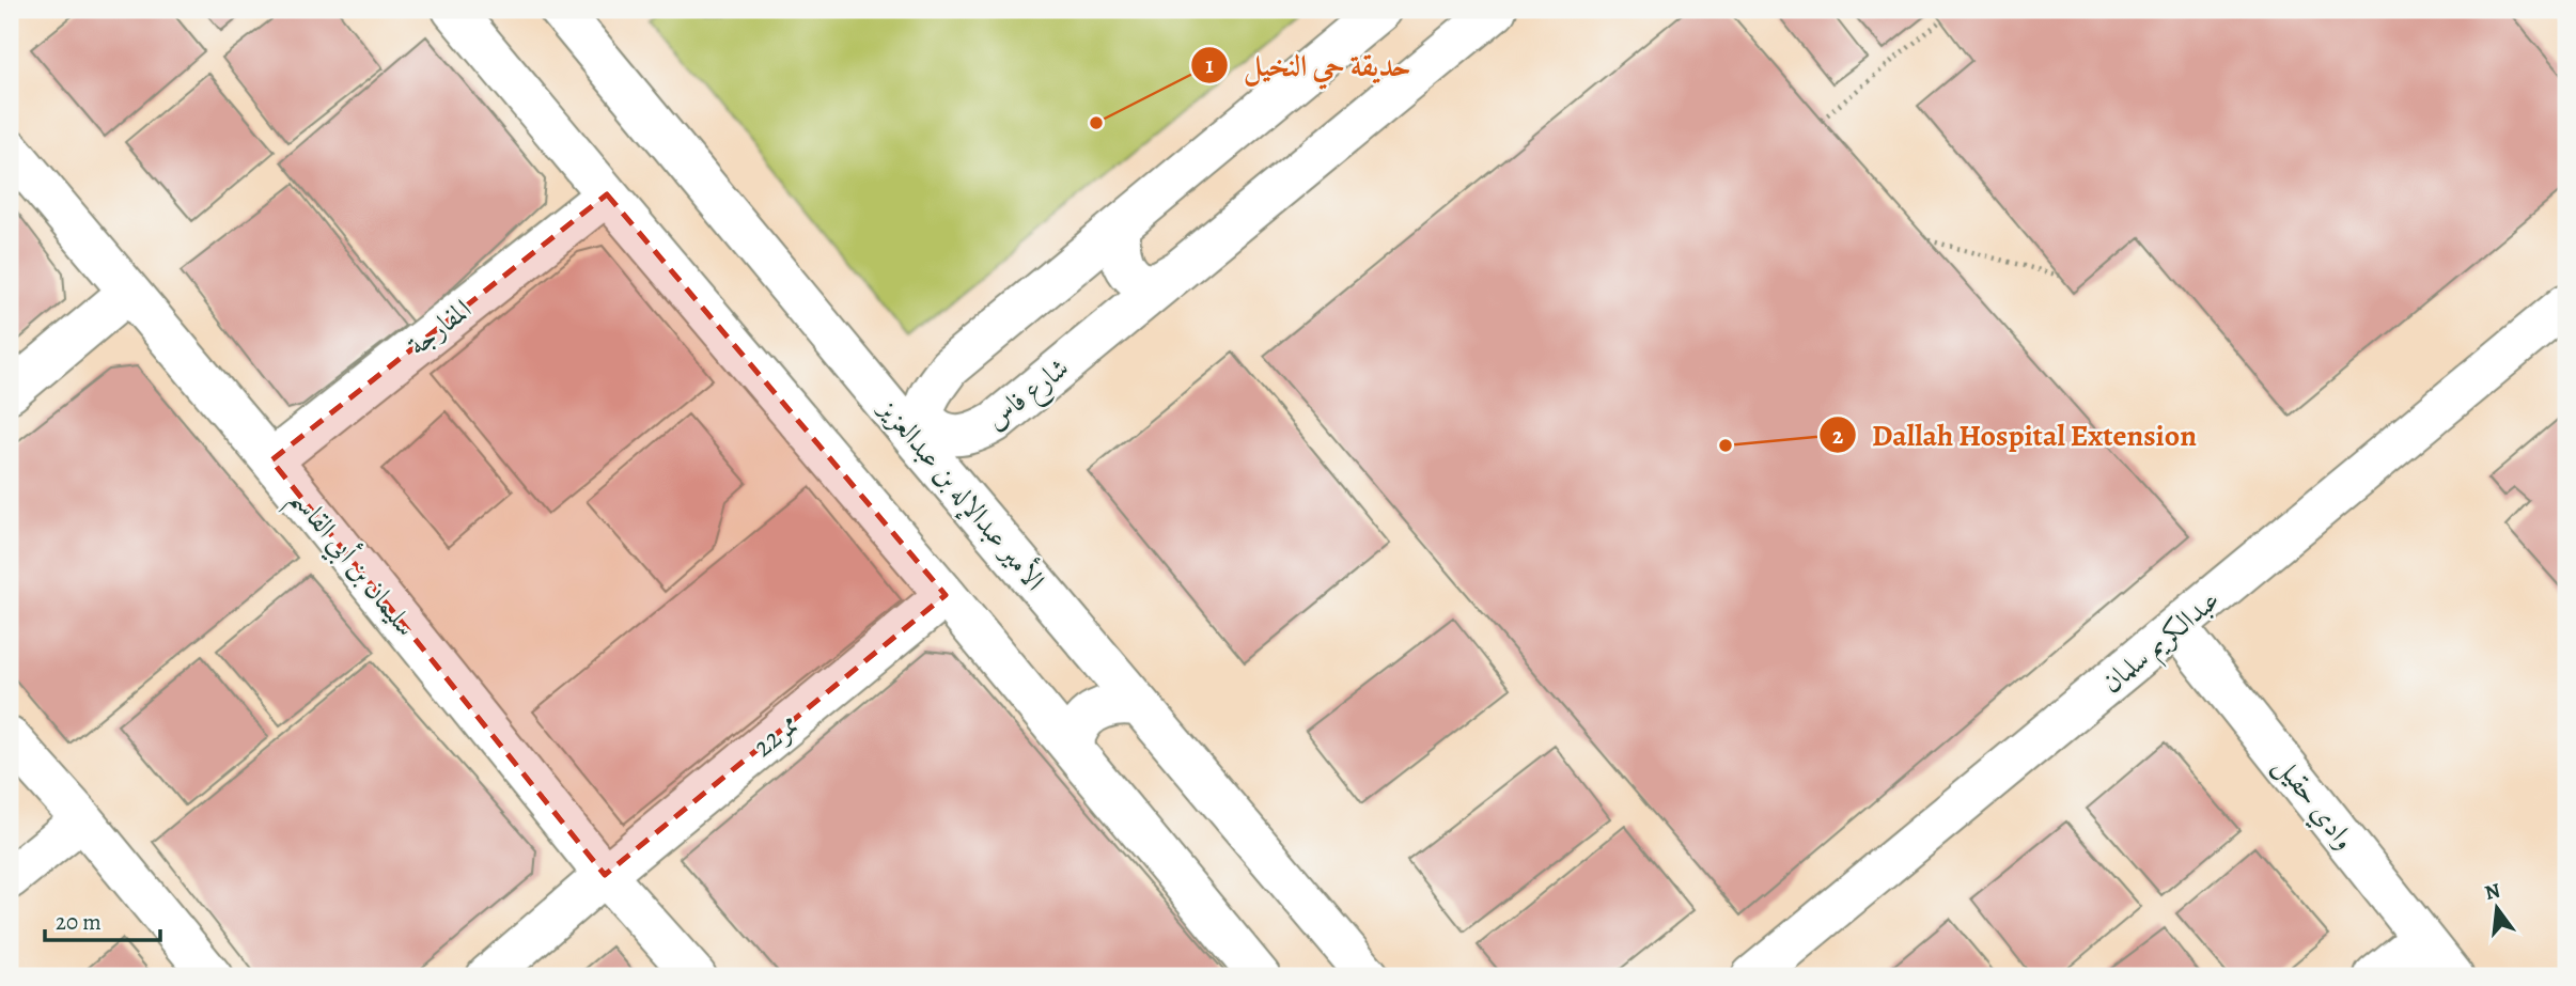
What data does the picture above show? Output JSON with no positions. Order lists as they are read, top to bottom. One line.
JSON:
{"streets":{"street":["المفارجة","شارع فاس","الأمير عبدالإله بن عبدالعزيز","سليمان بن أبي القاسم","عبدالكريم سلمان","ممر22","وادي حقيل"]},"crossings":[["المفارجة","سليمان بن أبي القاسم"],["سليمان بن أبي القاسم","ممر22"],["عبدالكريم سلمان","وادي حقيل"]],"places":["حديقة حي النخيل","Dallah Hospital Extension"],"scale_bar":"20 m","north":"top"}
